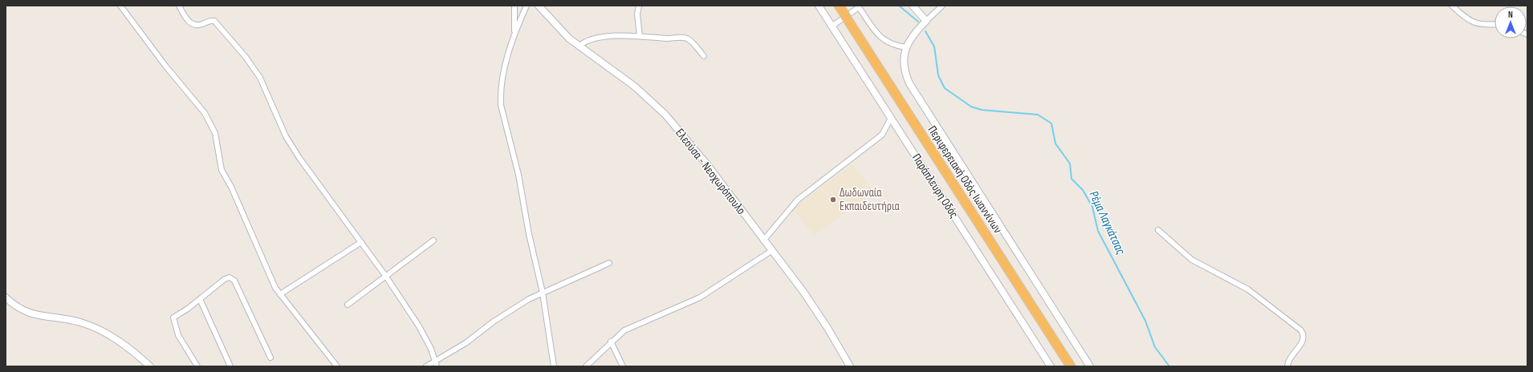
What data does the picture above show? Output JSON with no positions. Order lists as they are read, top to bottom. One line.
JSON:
{"streets":{"highway":["Περιφερειακή Οδός Ιωαννίνων"],"street":["Ελεούσα - Νεοχωρόπουλο","Παράπλευρη Οδός"]},"water":["Ρέμα Λαγκάτσας"],"places":["Δωδωναία Εκπαιδευτήρια"],"north":"top"}
